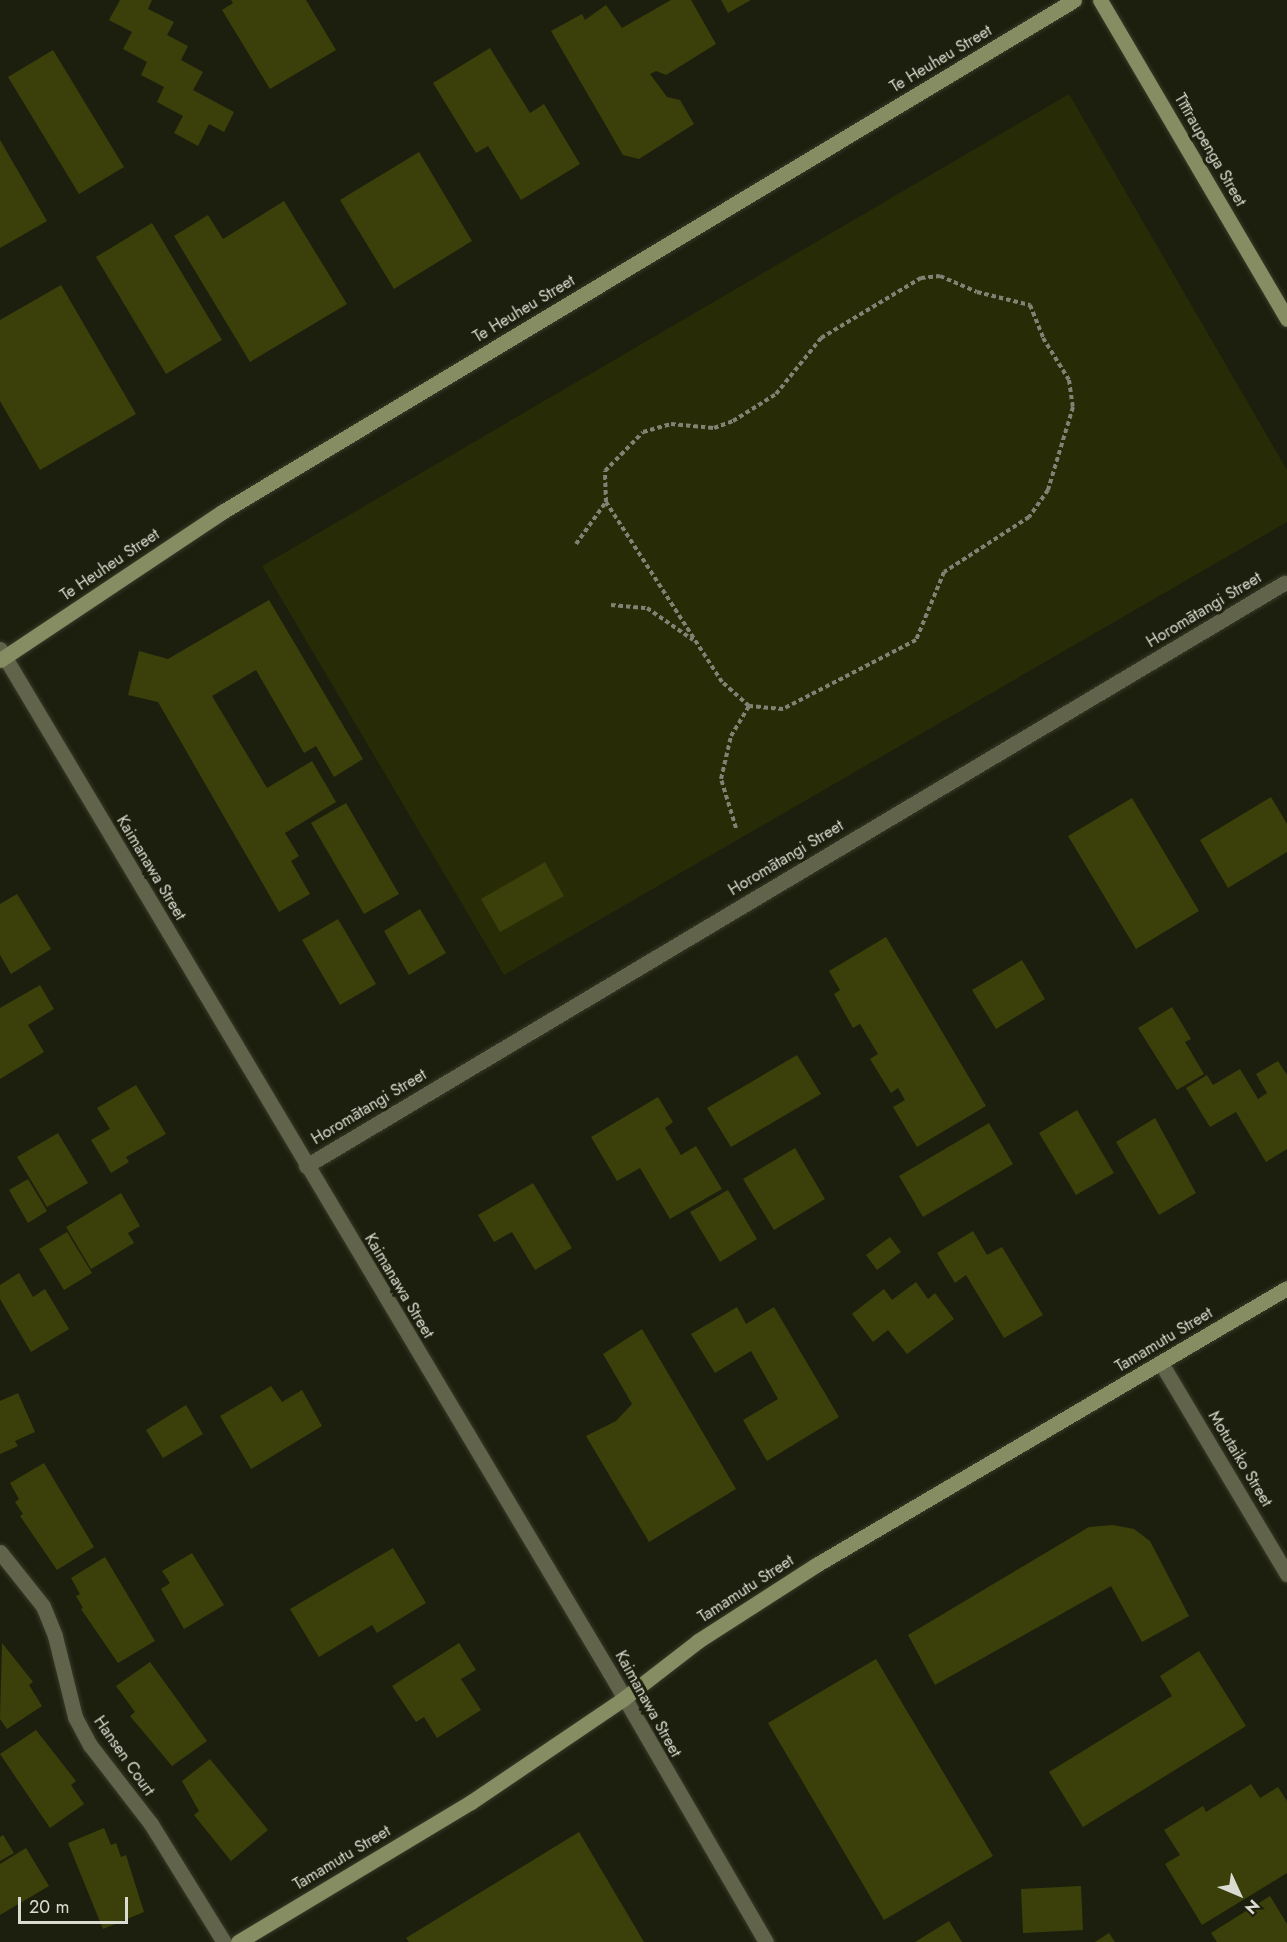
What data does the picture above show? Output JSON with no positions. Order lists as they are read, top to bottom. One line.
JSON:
{"streets":{"street":["Te Heuheu Street","Tītīraupenga Street","Horomātangi Street","Kaimanawa Street","Tamamutu Street","Motutaiko Street","Hansen Court"]},"crossings":[["Te Heuheu Street","Kaimanawa Street"],["Horomātangi Street","Kaimanawa Street"],["Kaimanawa Street","Tamamutu Street"],["Tamamutu Street","Motutaiko Street"]],"scale_bar":"20 m","north":"bottom right"}
